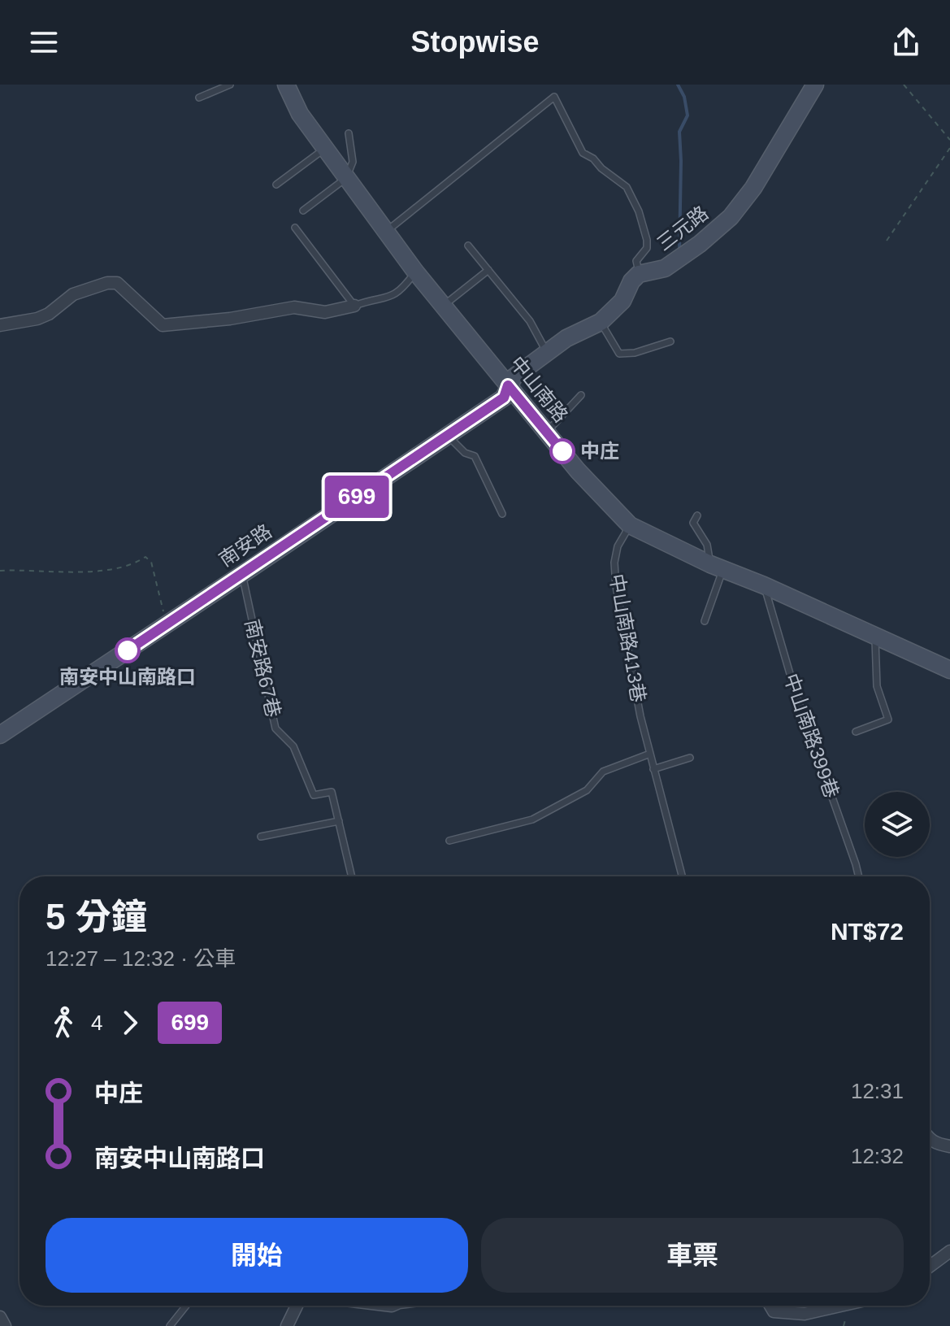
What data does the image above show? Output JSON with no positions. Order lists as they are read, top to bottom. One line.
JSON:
{"streets":{"street":["三元路","中山南路","南安路"],"lane":["中山南路413巷","南安路67巷","中山南路399巷"]},"crossings":[["中山南路","南安路"],["中山南路","中山南路413巷"],["中山南路","中山南路399巷"],["南安路","南安路67巷"]],"places":["中庄","南安中山南路口"],"lines":["bus line 699"],"page":{"header":"Stopwise","on_map":"699","heading":["5 分鐘","12:27 – 12:32 · 公車","NT$72"],"legs":["4","699"],"list":[{"name":"中庄","value":"12:31"},{"name":"南安中山南路口","value":"12:32"}],"buttons":["開始","車票"]}}
